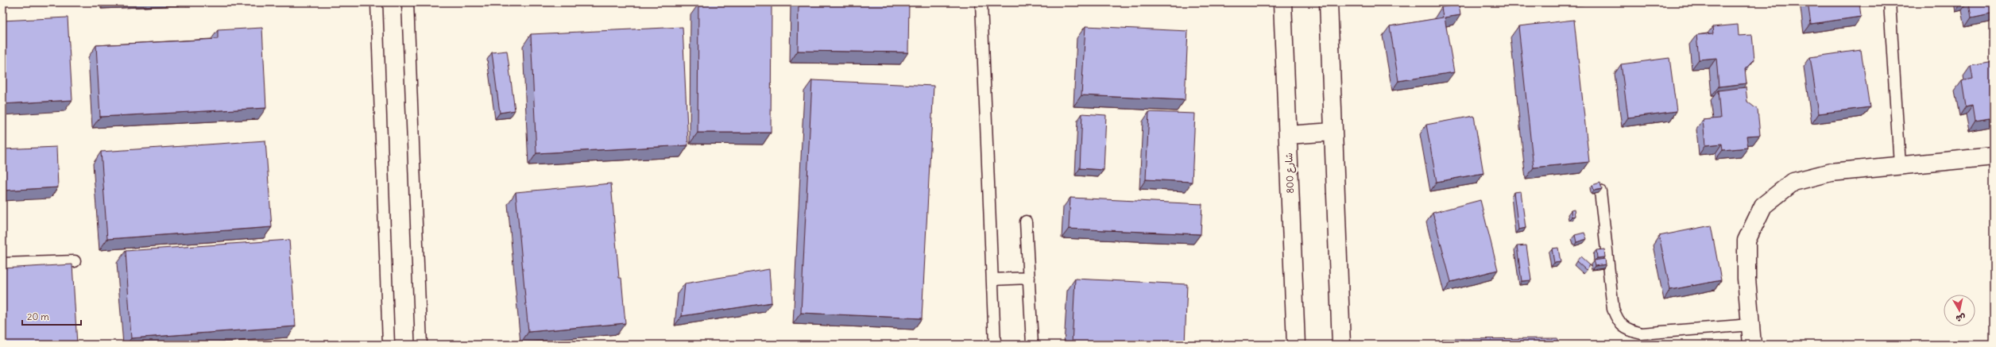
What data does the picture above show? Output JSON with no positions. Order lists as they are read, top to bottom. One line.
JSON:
{"streets":{"street":["شارع 800"]},"scale_bar":"20 m","north":"bottom"}
